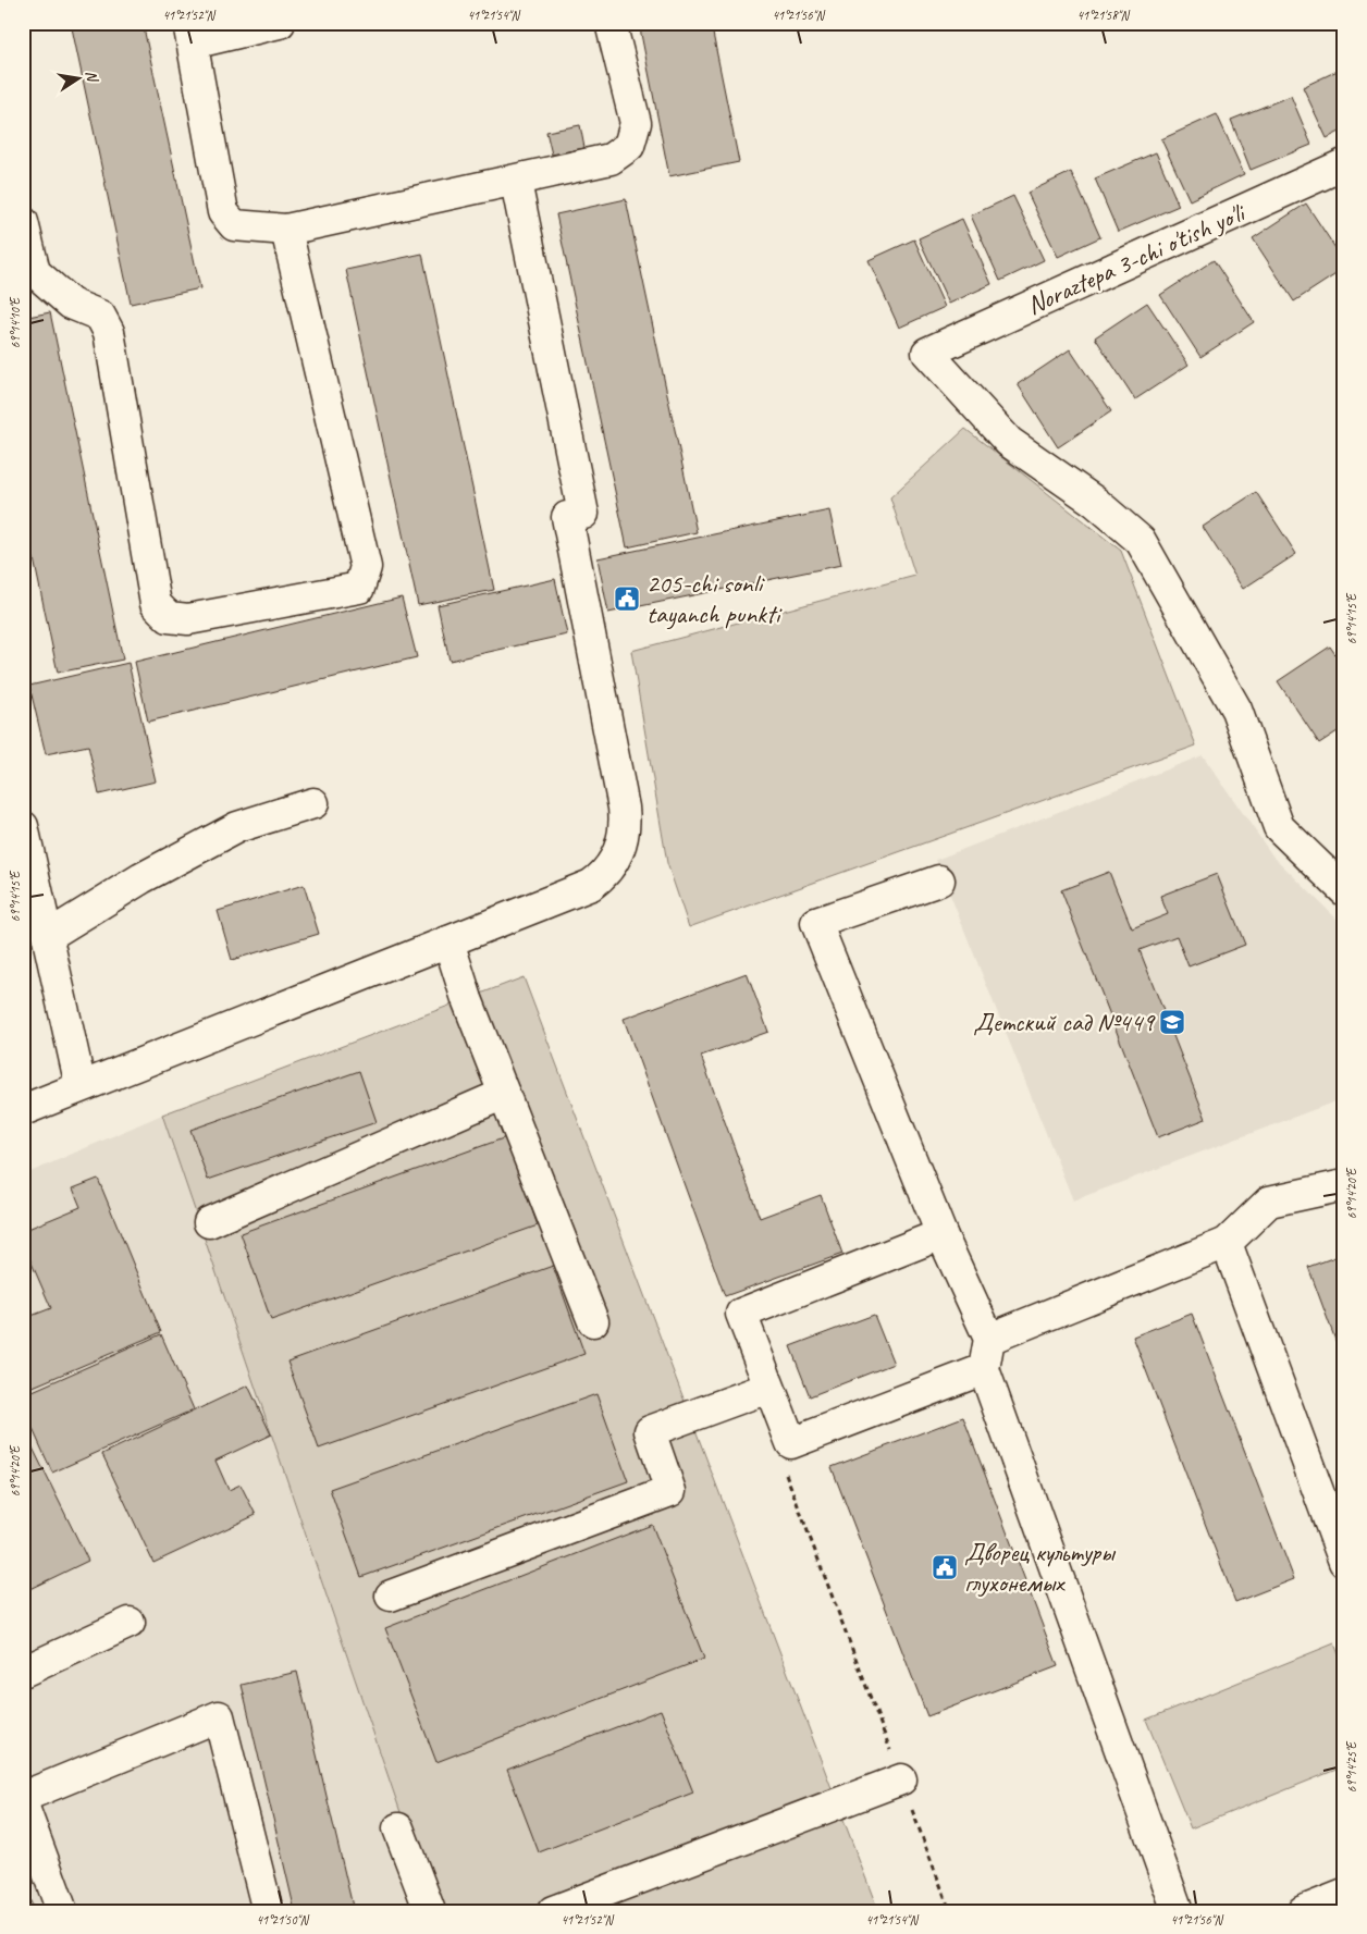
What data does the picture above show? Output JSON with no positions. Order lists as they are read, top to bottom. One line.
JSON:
{"streets":{"street":["Noraztepa 3-chi o'tish yo'li"]},"places":{"public building":["205-chi sonli tayanch punkti","Дворец культуры глухонемых"],"school or university":["Детский сад №449"]},"north":"right","coordinates":["41°21'52\"N","41°21'54\"N","41°21'56\"N","41°21'58\"N","69°14'10\"E","69°14'15\"E","69°14'20\"E","69°14'25\"E","41°21'50\"N"]}
